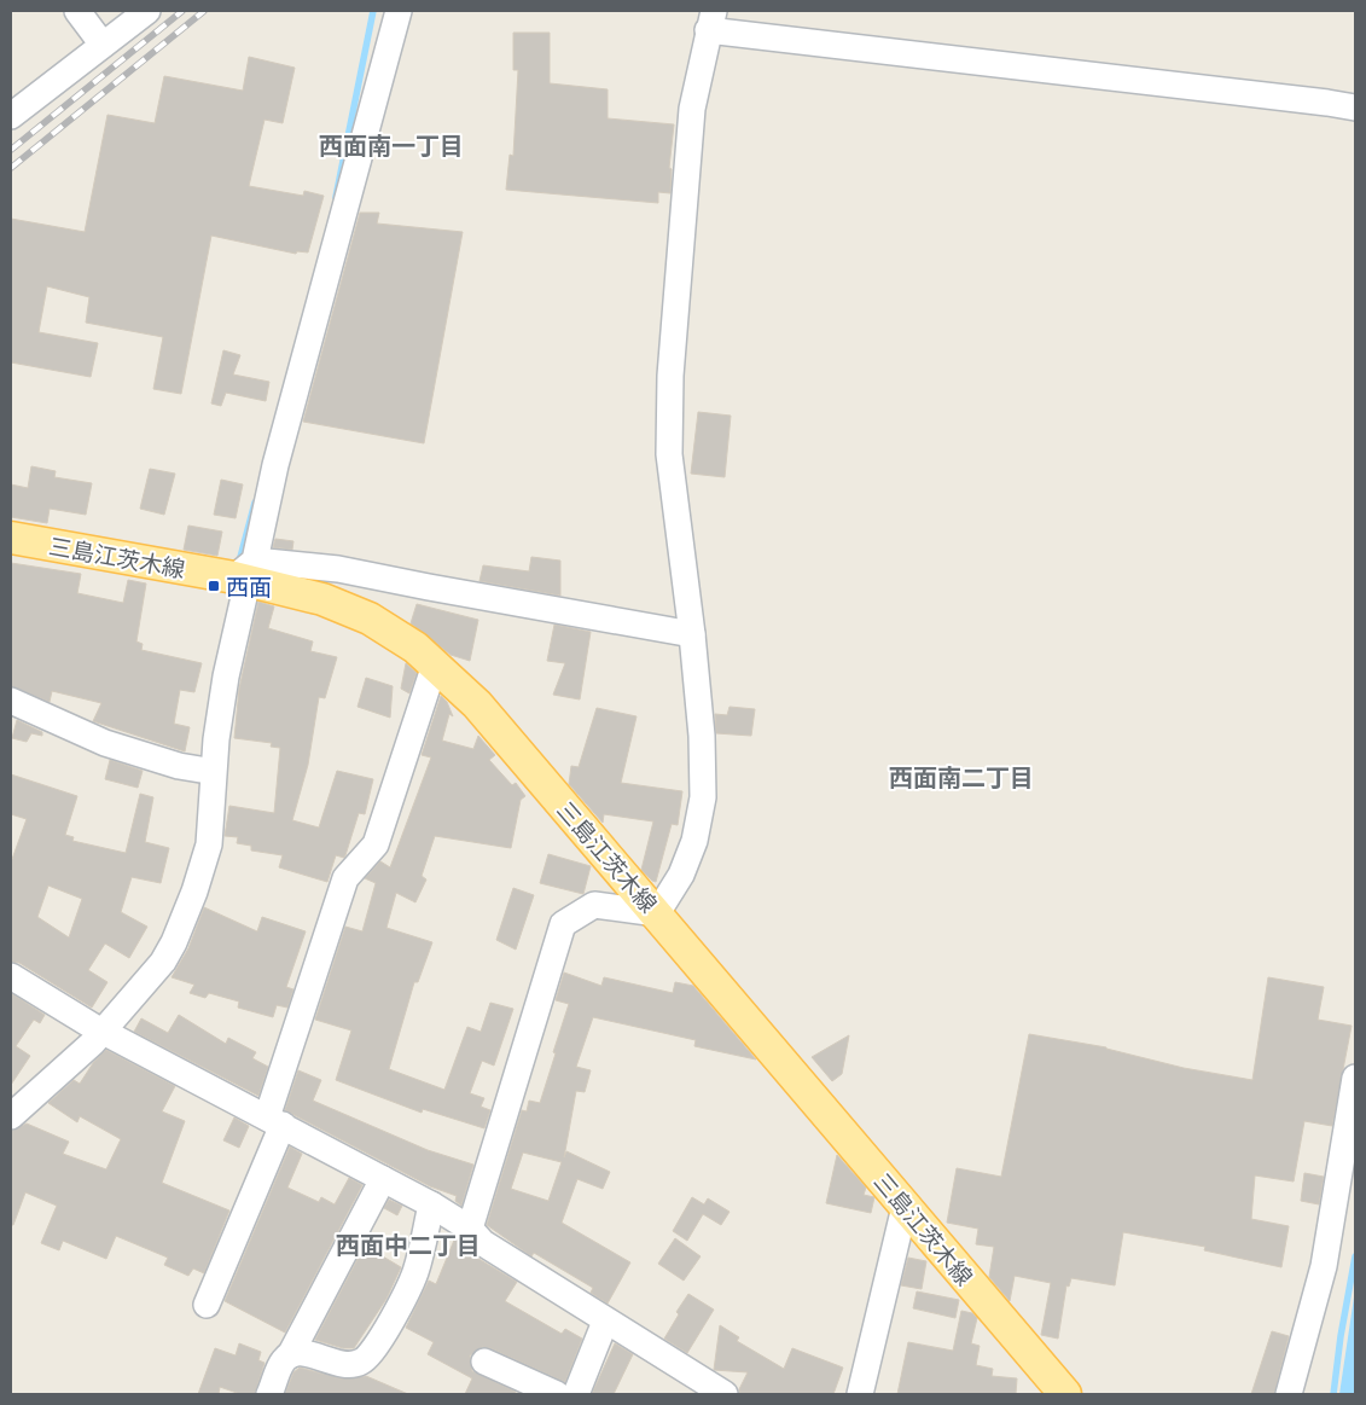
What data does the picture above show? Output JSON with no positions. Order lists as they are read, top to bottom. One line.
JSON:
{"streets":{"main road":["三島江茨木線"]},"districts":["西面南一丁目","西面南二丁目","西面中二丁目"],"places":{"transit":["西面"]}}
